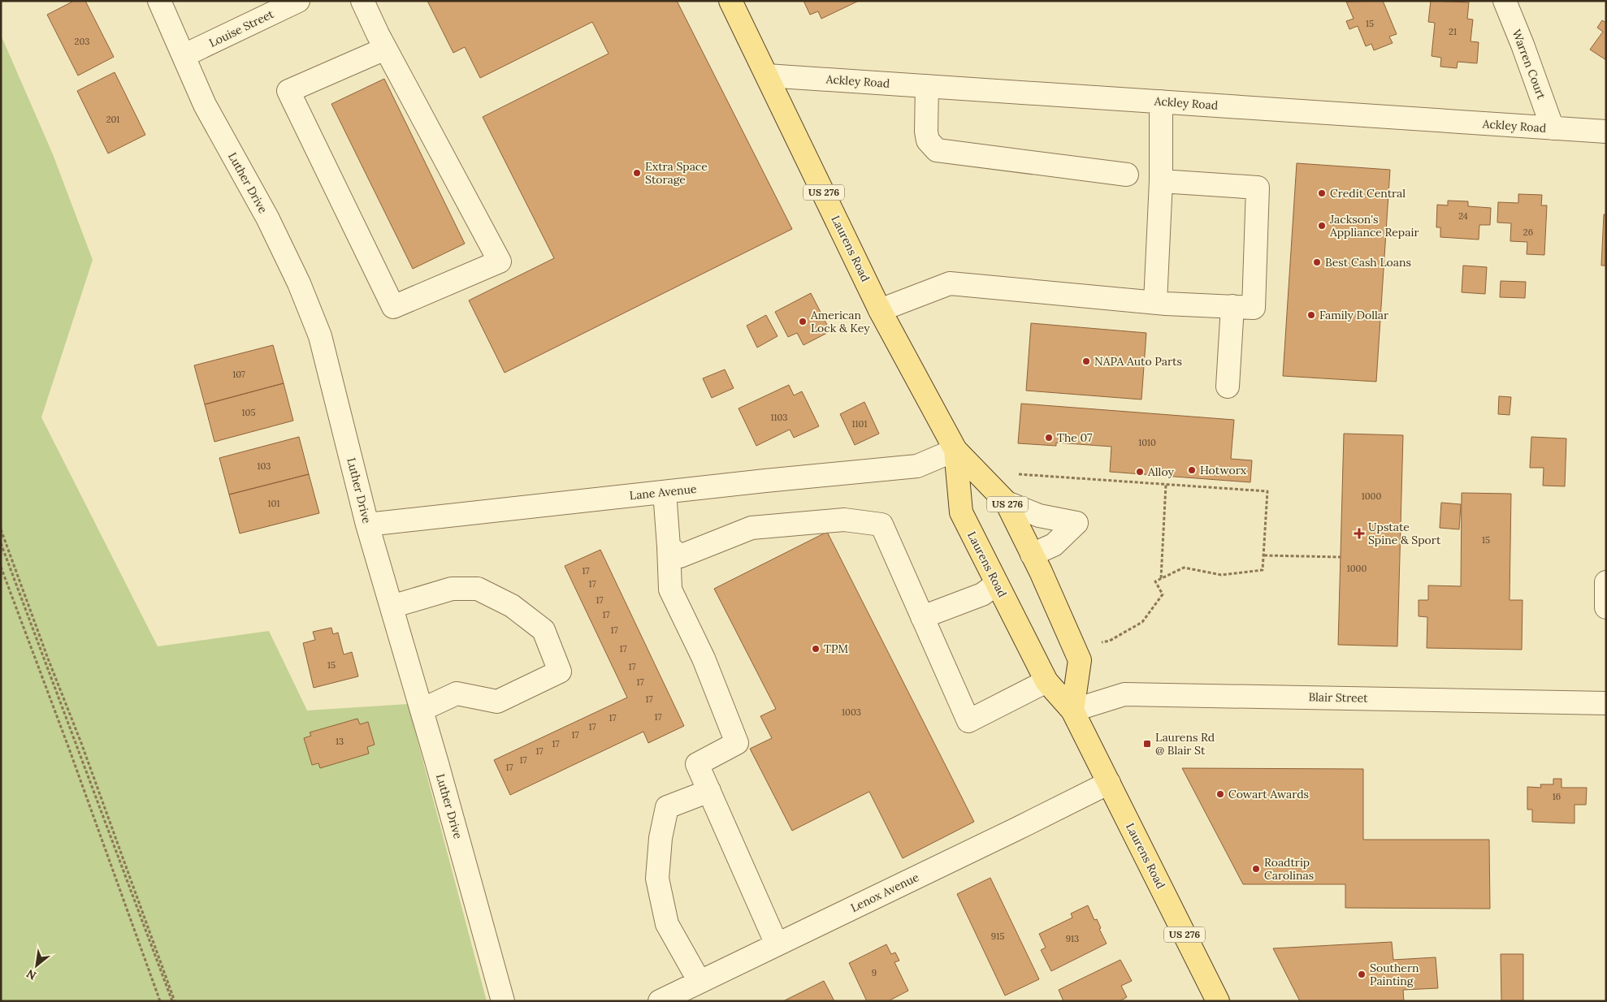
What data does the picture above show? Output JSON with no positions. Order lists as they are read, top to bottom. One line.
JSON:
{"streets":{"main road":["US 276","Laurens Road"],"street":["Louise Street","Warren Court","Ackley Road","Luther Drive","Lane Avenue","Blair Street","Lenox Avenue"]},"crossings":[["Louise Street","Luther Drive"],["Warren Court","Ackley Road"],["Ackley Road","Laurens Road"],["Luther Drive","Lane Avenue"],["Laurens Road","Lane Avenue"],["Laurens Road","Blair Street"],["Laurens Road","Lenox Avenue"]],"places":{"other":["Extra Space Storage","Credit Central","Jackson's Appliance Repair","Best Cash Loans","Family Dollar","American Lock & Key","NAPA Auto Parts","The 07","Hotworx","Alloy","TPM","Cowart Awards","Roadtrip Carolinas","Southern Painting"],"health":["Upstate Spine & Sport"],"transit":["Laurens Rd @ Blair St"]},"house_numbers":["15","21","203","201","24","26","107","105","1103","1101","1010","103","1000","101","15","1000","17","17","17","17","17","17","15","17","17","17","1003","17","17","17","17","13","17","17","17","17","16","915","913","9"],"north":"bottom left"}
